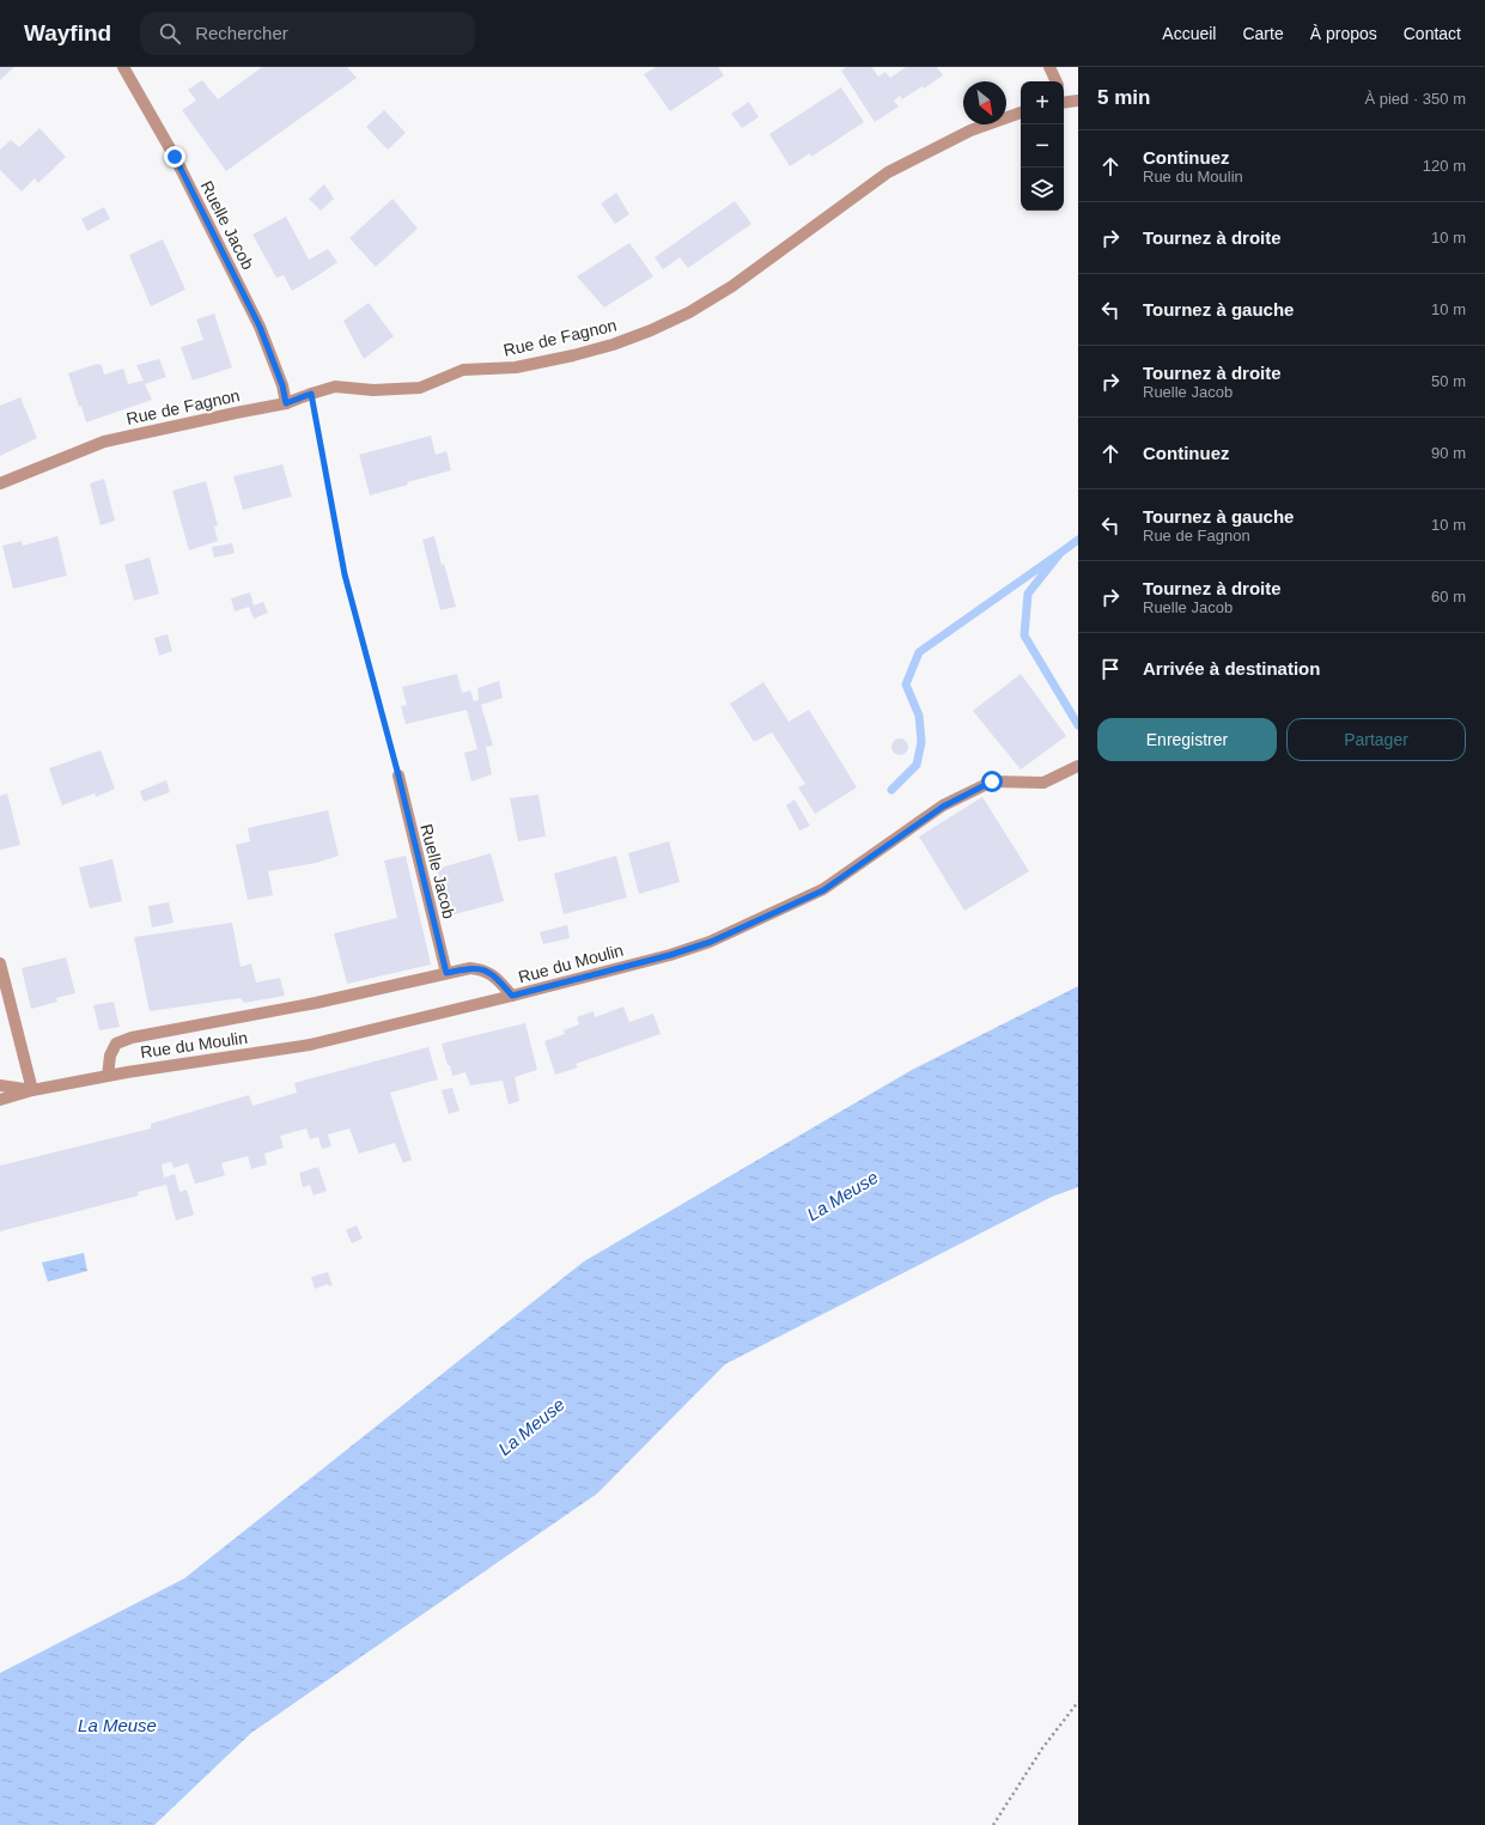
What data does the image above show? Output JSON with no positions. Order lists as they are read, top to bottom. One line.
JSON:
{"streets":{"street":["Ruelle Jacob","Rue de Fagnon","Rue du Moulin"]},"crossings":[["Ruelle Jacob","Rue de Fagnon"]],"water":["La Meuse"],"north":"bottom right","page":{"header":"Wayfind","search":"Rechercher","nav":["Accueil","Carte","À propos","Contact"],"heading":["5 min","À pied · 350 m"],"map_buttons":["+","−"],"list":[["Continuez","Rue du Moulin","120 m"],["Tournez à droite","10 m"],["Tournez à gauche","10 m"],["Tournez à droite","Ruelle Jacob","50 m"],["Continuez","90 m"],["Tournez à gauche","Rue de Fagnon","10 m"],["Tournez à droite","Ruelle Jacob","60 m"],"Arrivée à destination"],"buttons":["Enregistrer","Partager"]}}
